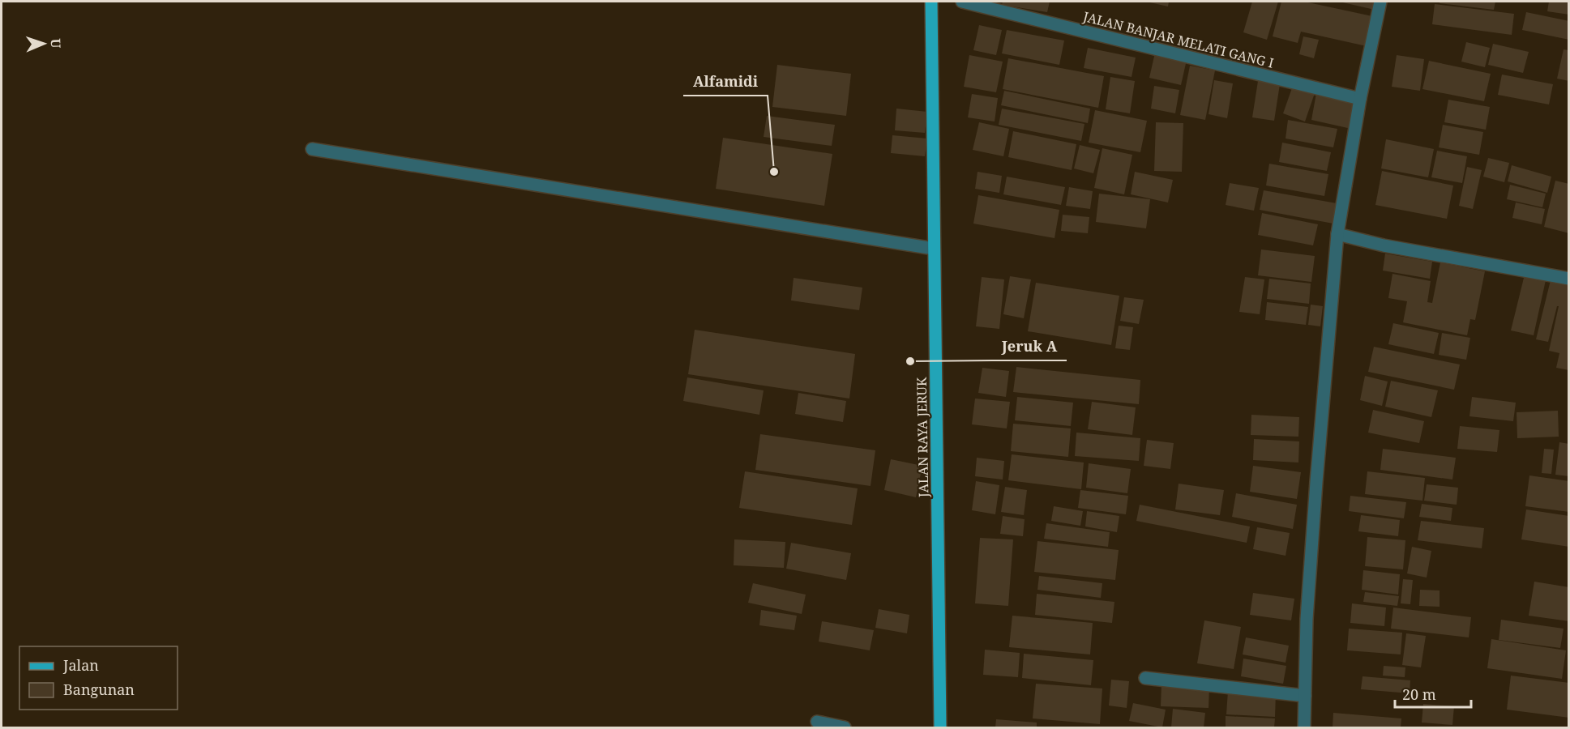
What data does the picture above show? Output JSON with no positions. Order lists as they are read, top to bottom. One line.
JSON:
{"streets":{"main road":["JALAN RAYA JERUK"],"street":["JALAN BANJAR MELATI GANG I"]},"places":["Alfamidi","Jeruk A"],"legend":["Jalan","Bangunan"],"scale_bar":"20 m","north":"right"}
